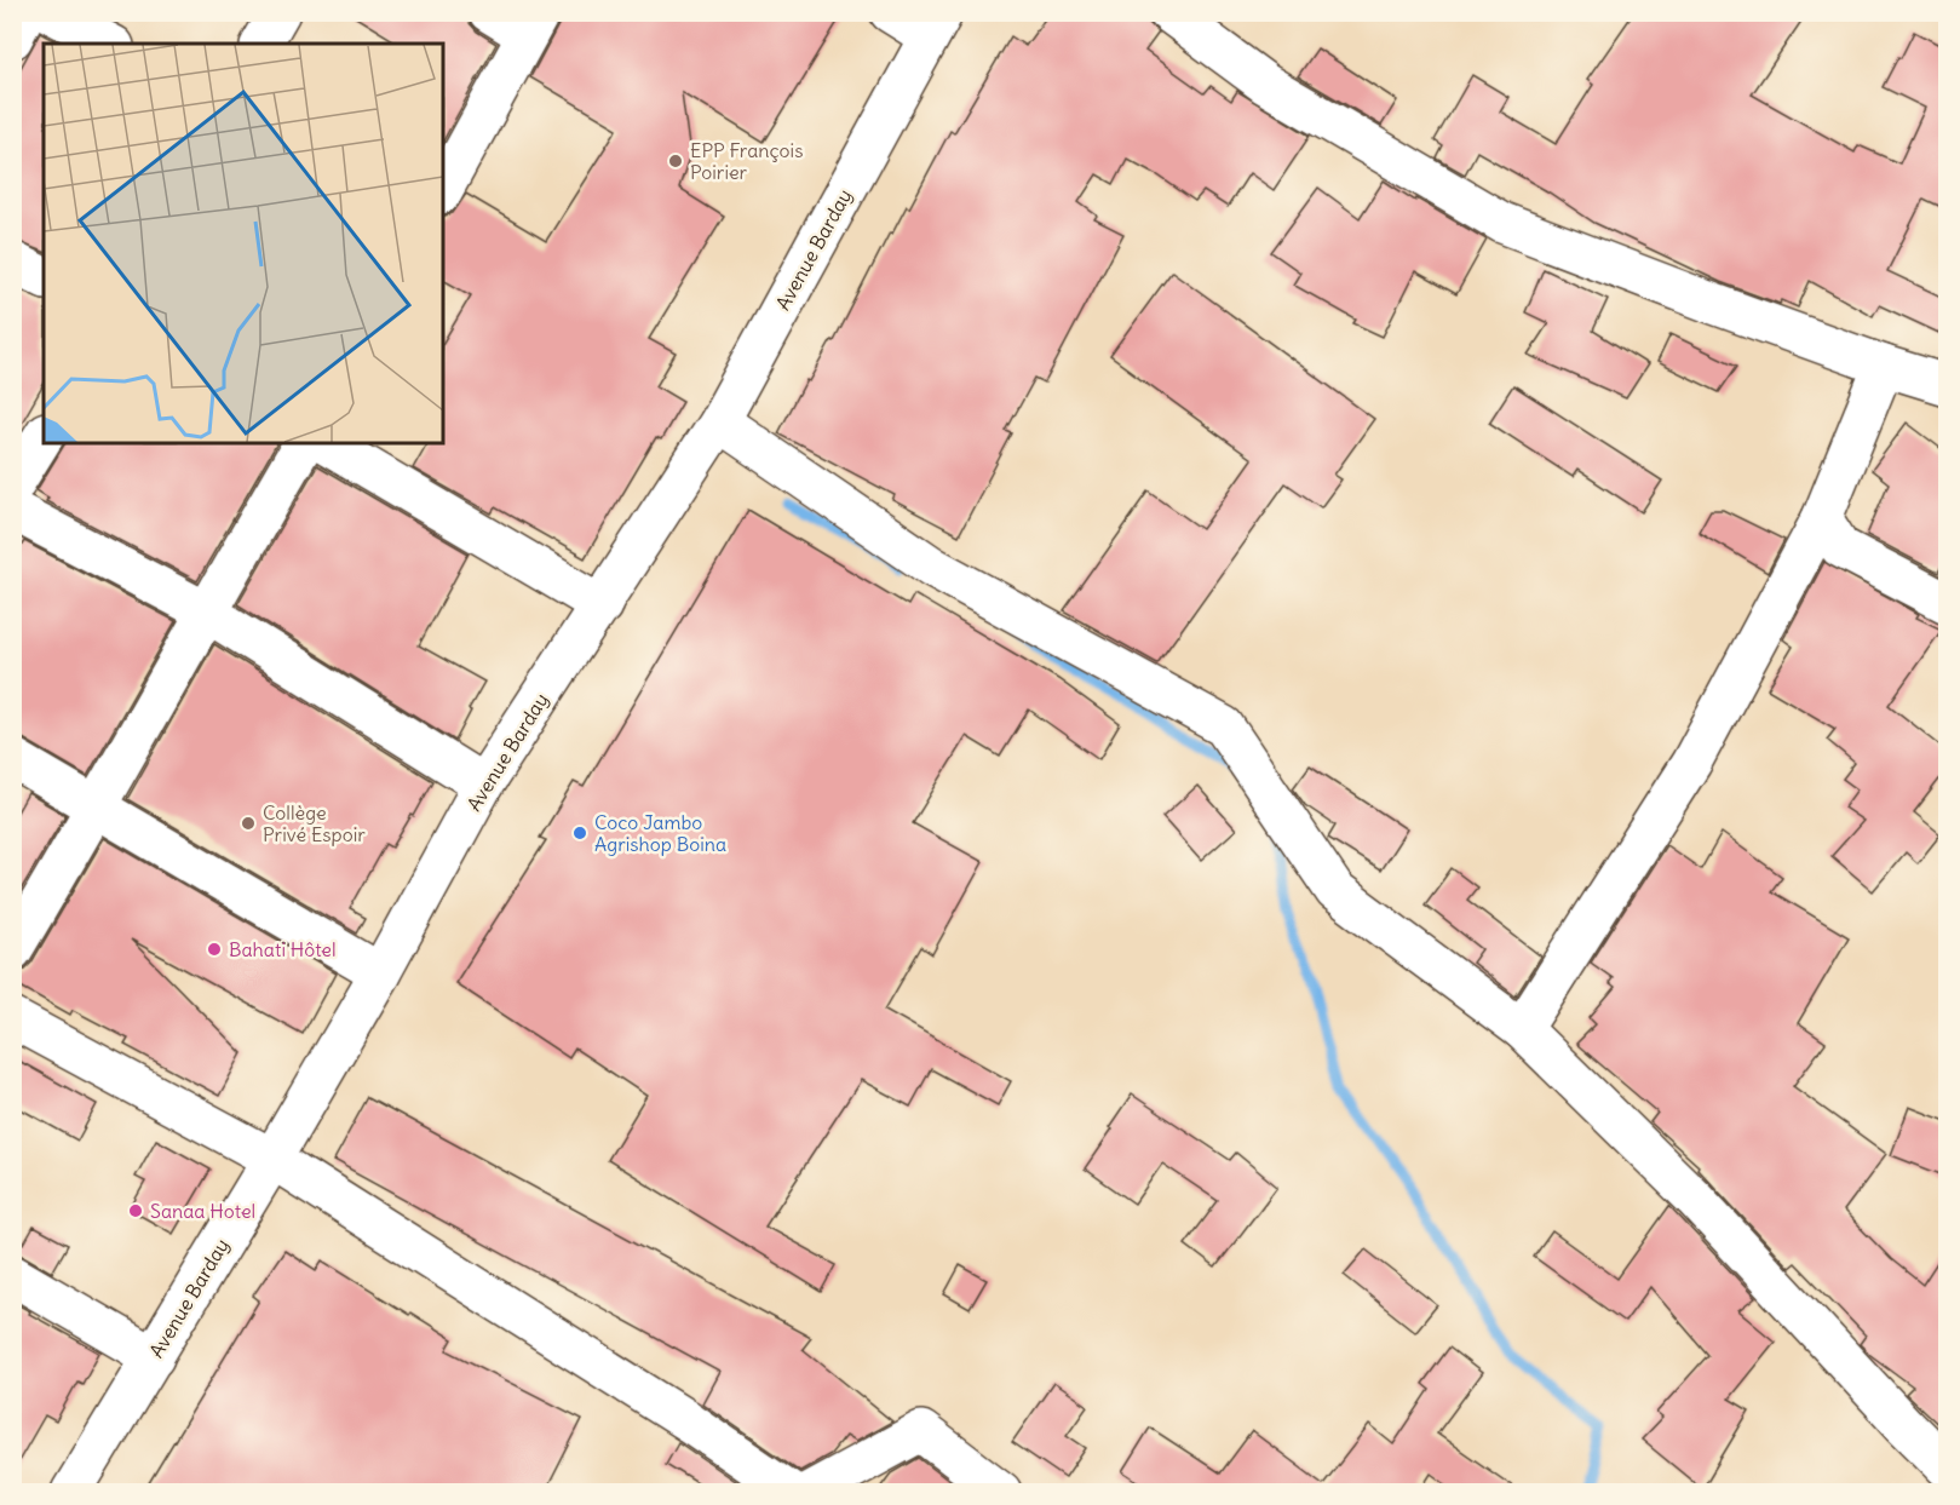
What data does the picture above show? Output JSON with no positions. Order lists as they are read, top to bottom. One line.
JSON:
{"streets":{"street":["Avenue Barday"]},"places":["EPP François Poirier","Collège Privé Espoir","Coco Jambo Agrishop Boina","Bahati Hôtel","Sanaa Hotel"]}
